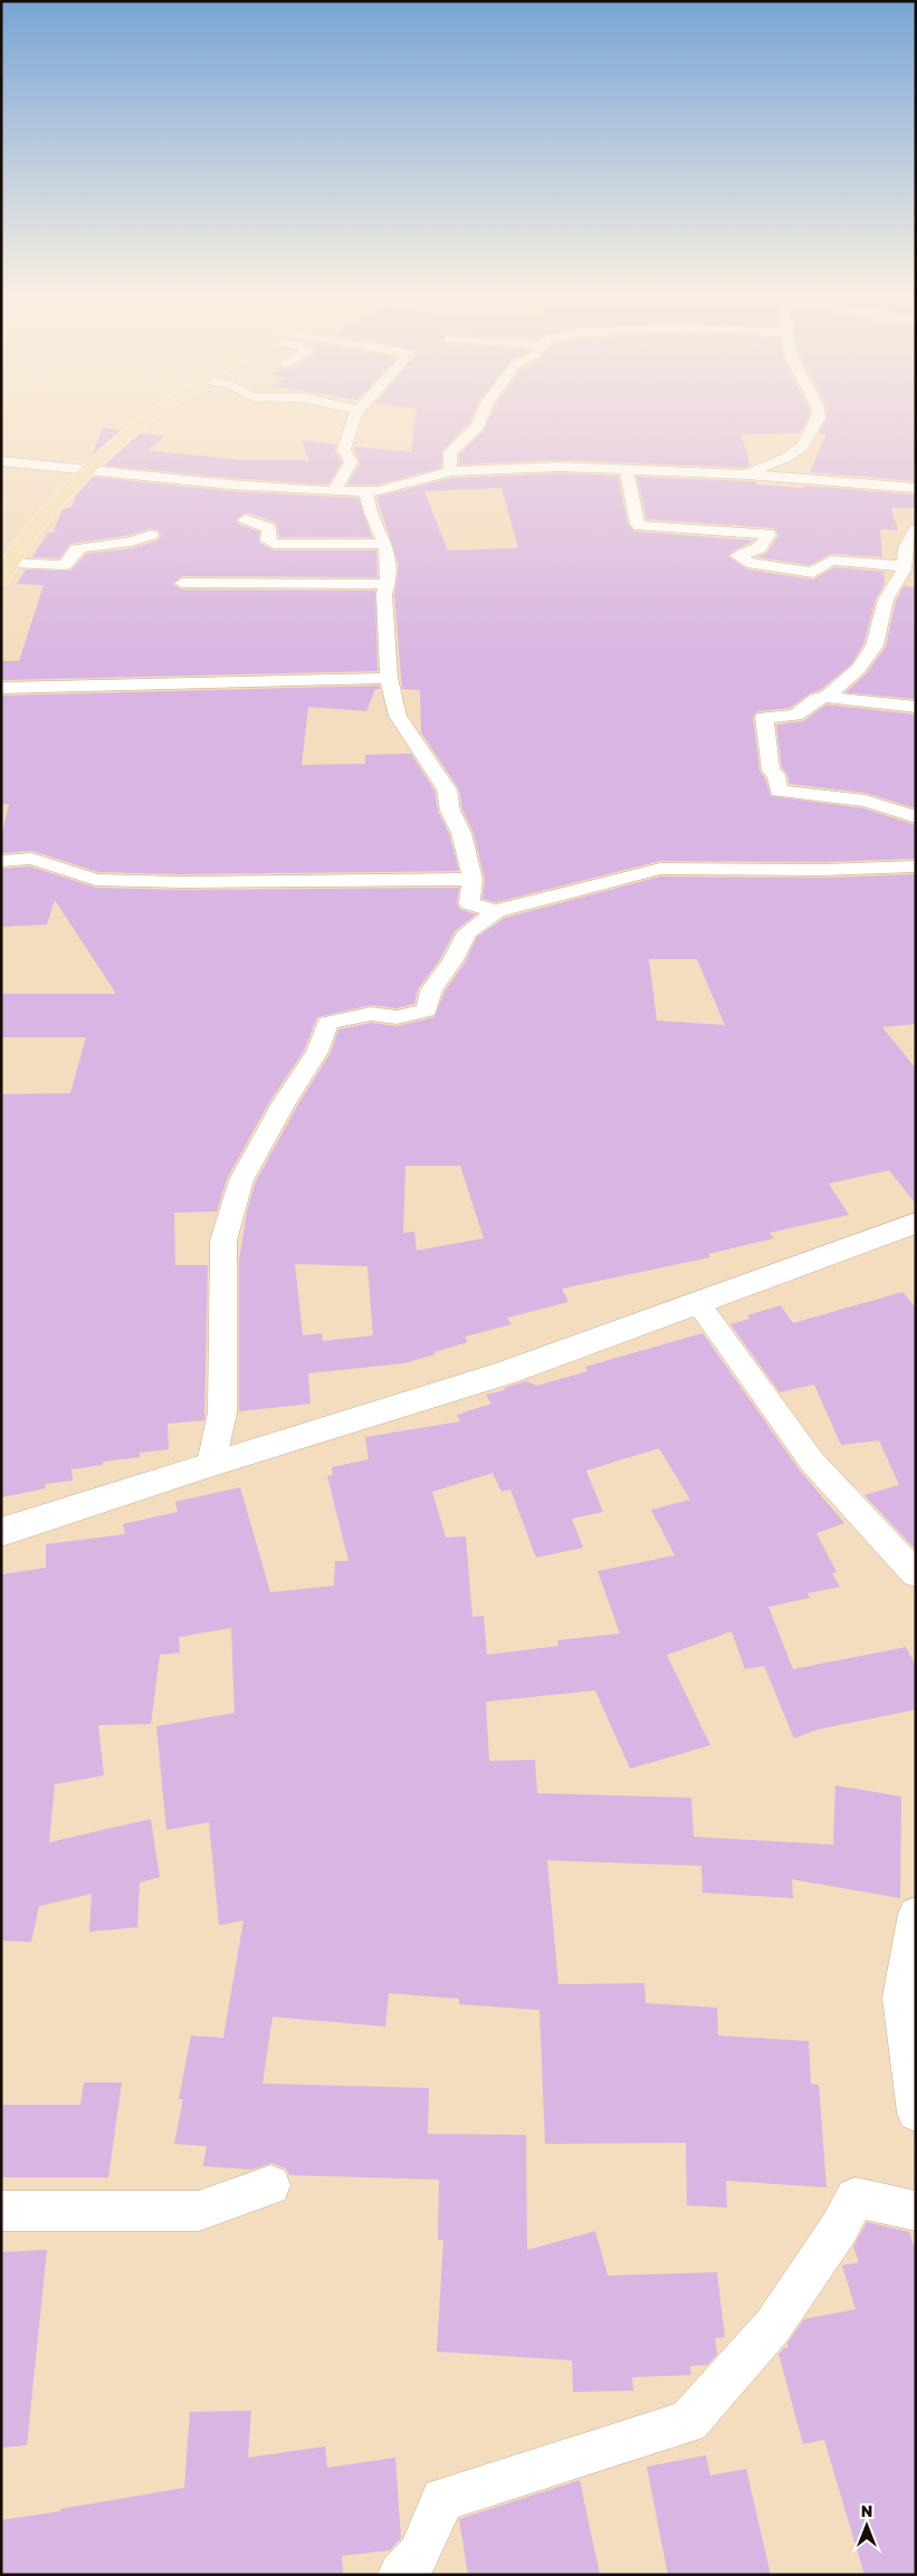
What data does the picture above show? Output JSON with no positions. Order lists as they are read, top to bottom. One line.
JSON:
{"north":"top"}
